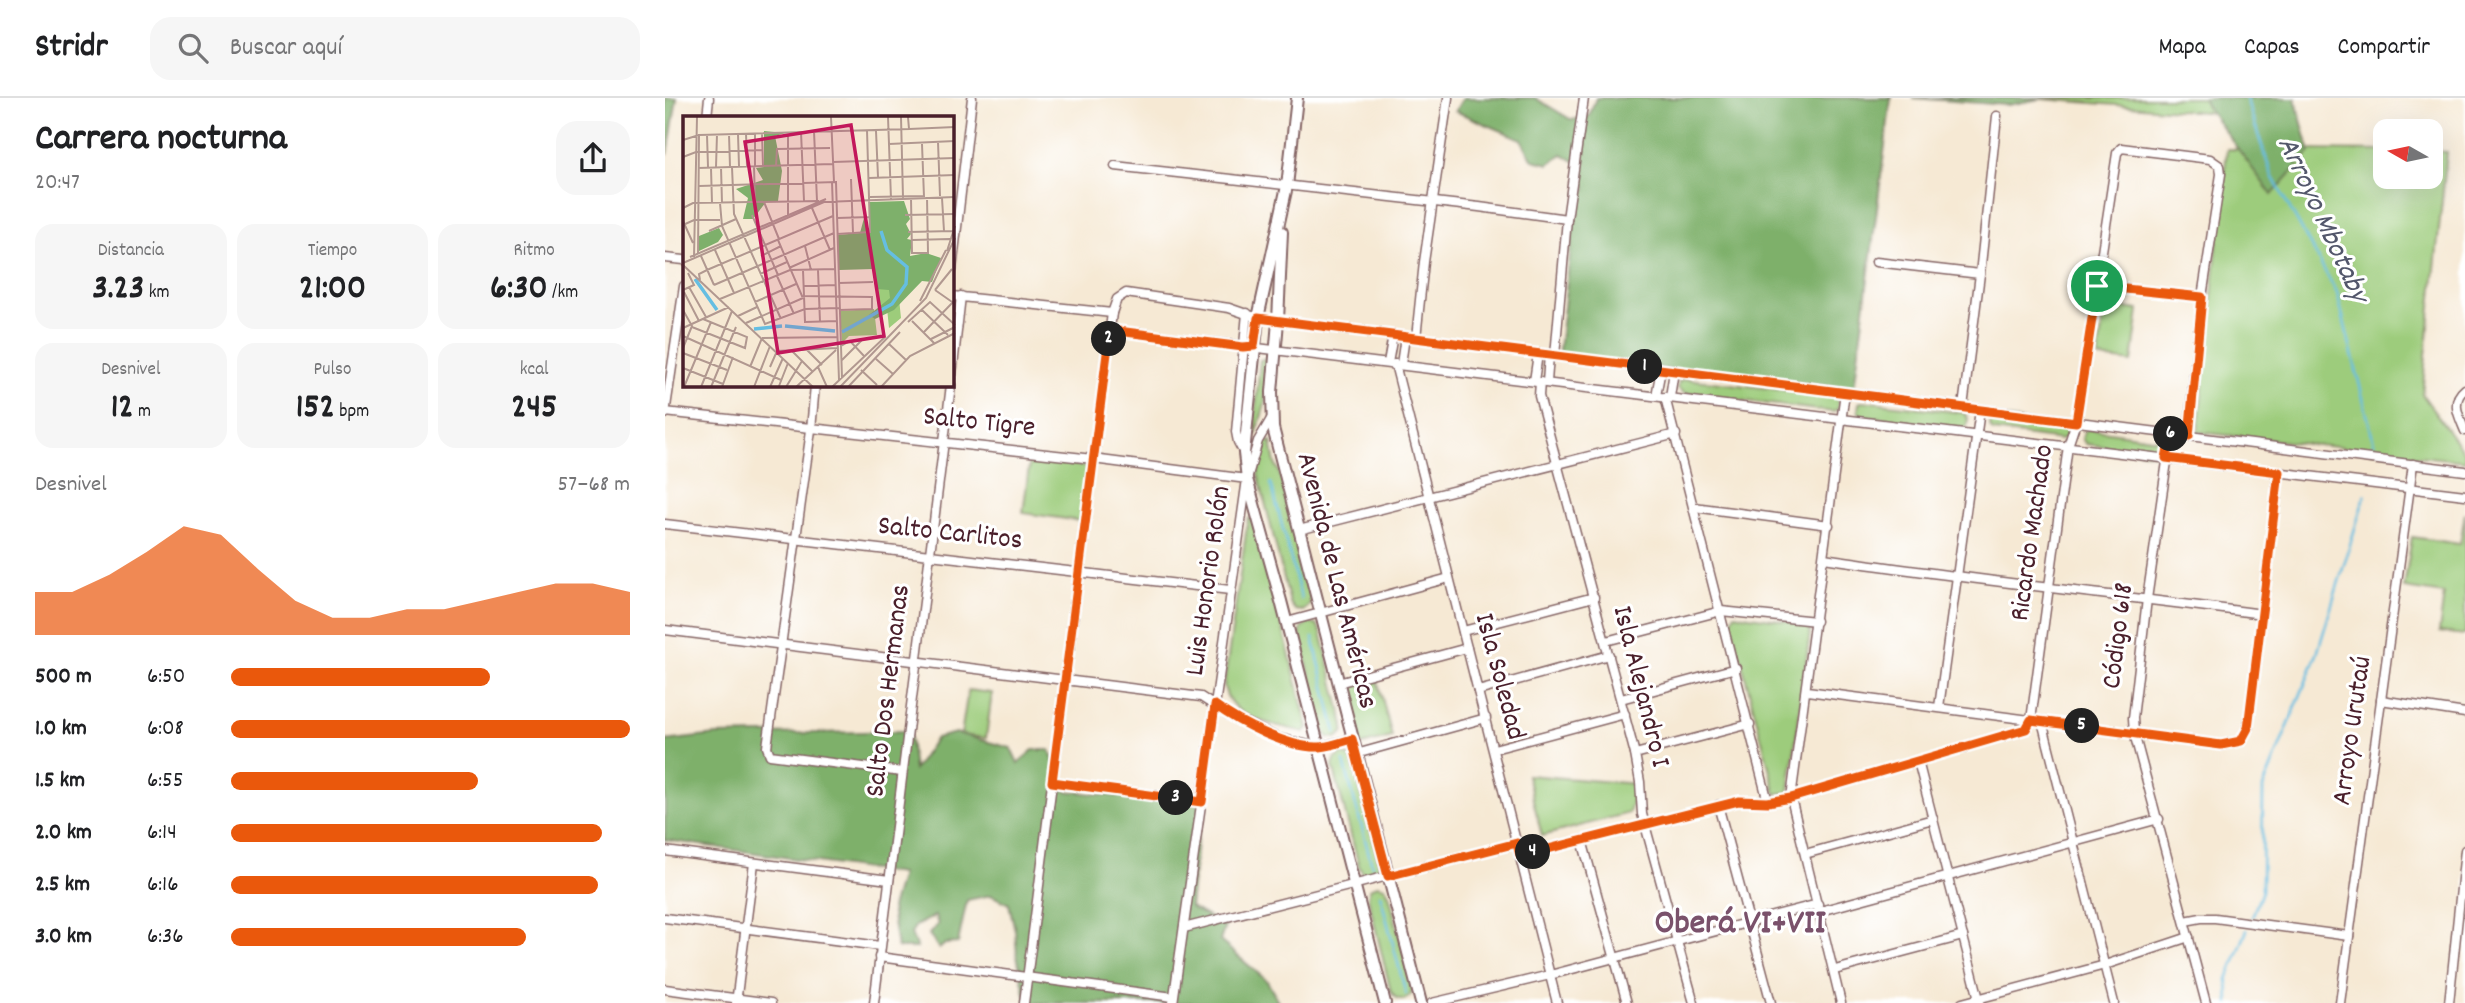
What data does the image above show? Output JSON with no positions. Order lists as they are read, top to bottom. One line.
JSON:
{"streets":{"main road":["Avenida de Las Américas"],"street":["Salto Tigre","Ricardo Machado","Salto Carlitos","Luis Honorio Rolón","Código 618","Isla Soledad","Isla Alejandro I","Salto Dos Hermanas","Arroyo Urutaú"]},"crossings":[["Salto Tigre","Luis Honorio Rolón"],["Salto Tigre","Avenida de Las Américas"],["Salto Tigre","Salto Dos Hermanas"],["Salto Carlitos","Luis Honorio Rolón"],["Salto Carlitos","Salto Dos Hermanas"],["Luis Honorio Rolón","Avenida de Las Américas"]],"districts":["Oberá VI+VII"],"water":["Arroyo Mbotaby"],"north":"left","page":{"header":"Stridr","search":"Buscar aquí","nav":["Mapa","Capas","Compartir"],"heading":["Carrera nocturna","20:47"],"stats":[["Distancia","3.23 km"],["Tiempo","21:00"],["Ritmo","6:30 /km"],["Desnivel","12 m"],["Pulso","152 bpm"],["kcal","245"]],"pins":["2","1","6","5","3","4"],"chart":["Desnivel","57–68 m"],"list":[{"name":"500 m","note":"6:50"},{"name":"1.0 km","note":"6:08"},{"name":"1.5 km","note":"6:55"},{"name":"2.0 km","note":"6:14"},{"name":"2.5 km","note":"6:16"},{"name":"3.0 km","note":"6:36"}]}}
